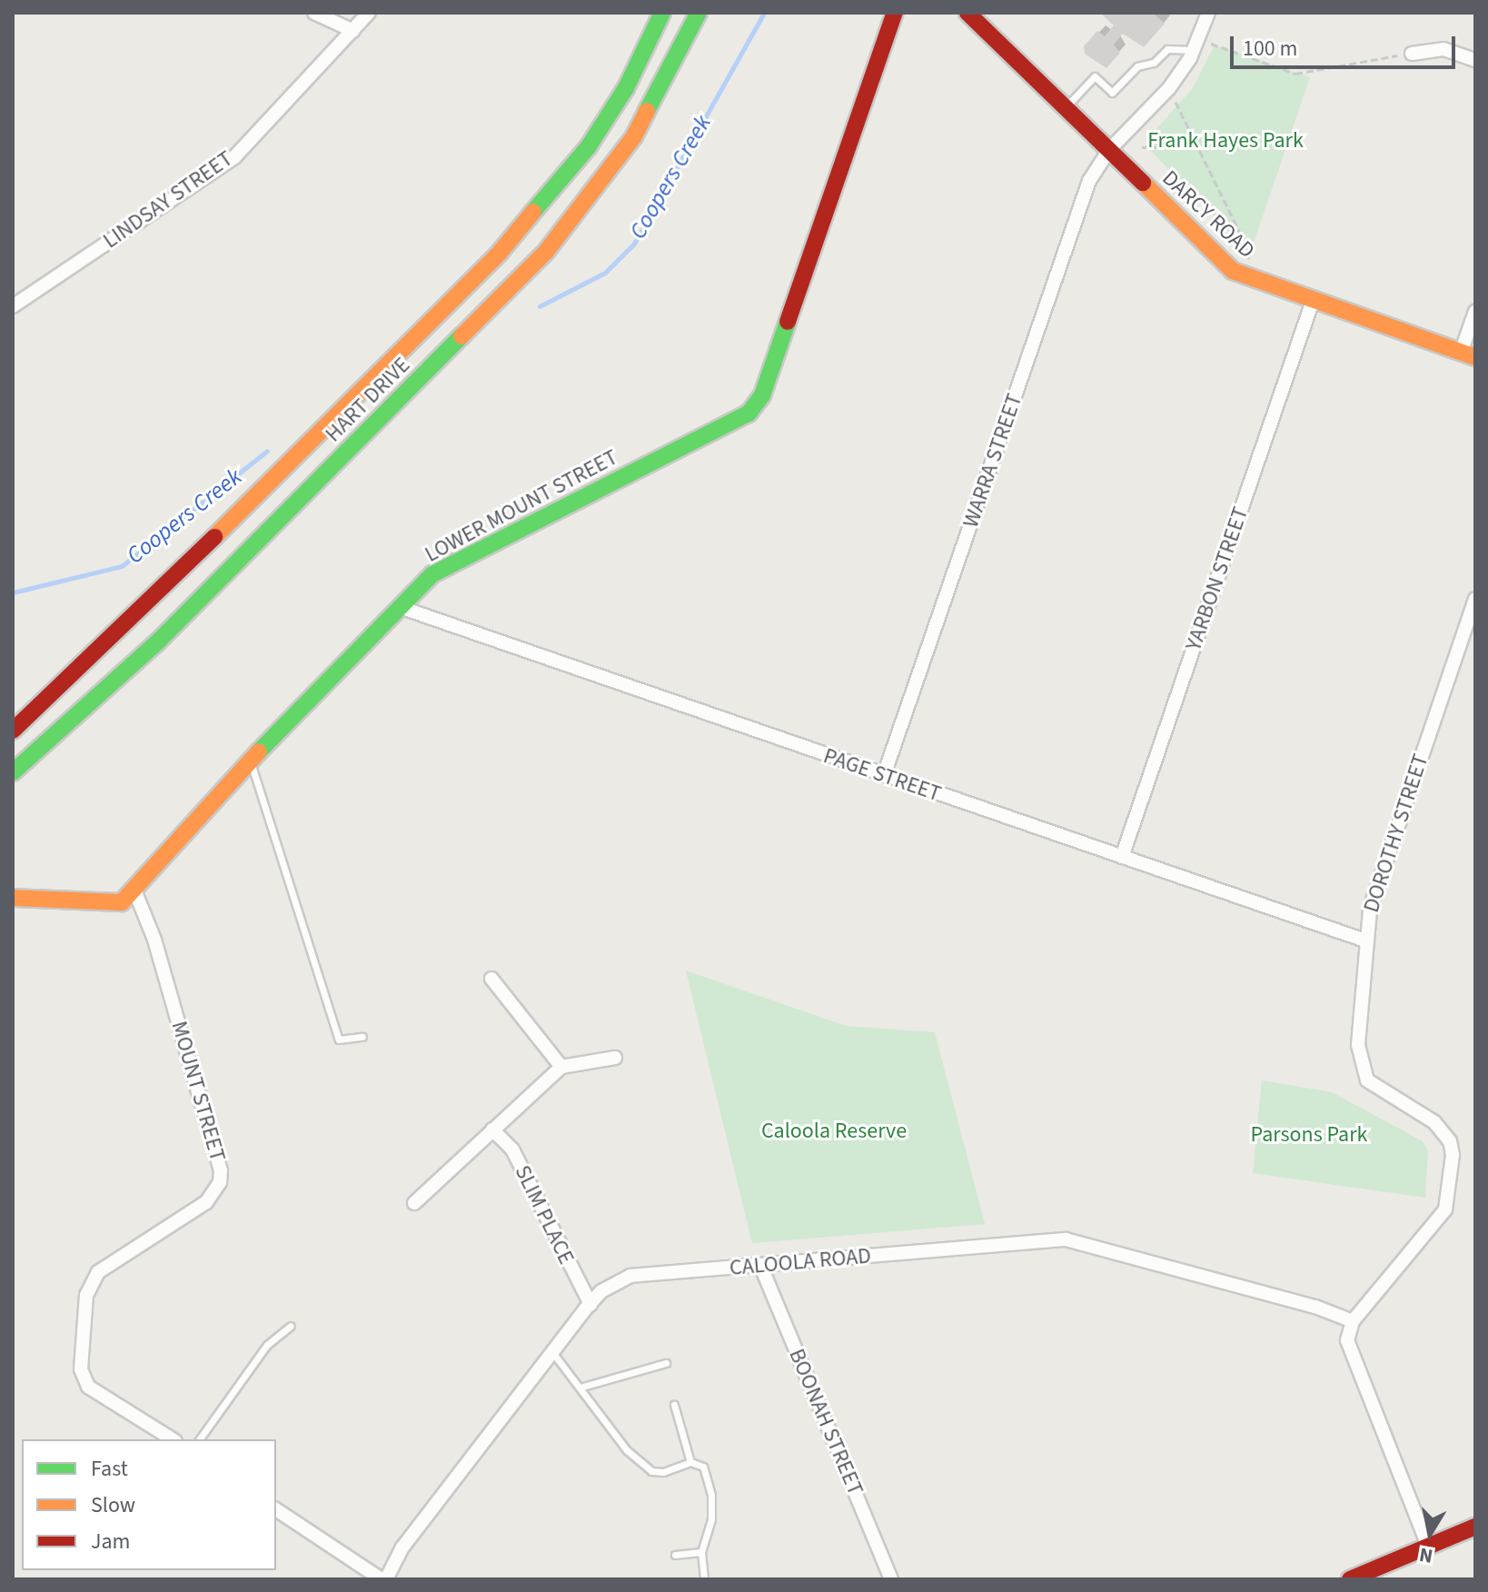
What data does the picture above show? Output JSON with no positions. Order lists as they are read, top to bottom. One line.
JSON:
{"streets":{"main road":["DARCY ROAD","HART DRIVE","LOWER MOUNT STREET"],"street":["LINDSAY STREET","WARRA STREET","YARBON STREET","PAGE STREET","DOROTHY STREET","MOUNT STREET","SLIM PLACE","CALOOLA ROAD","BOONAH STREET"]},"crossings":[["DARCY ROAD","WARRA STREET"],["DARCY ROAD","YARBON STREET"],["WARRA STREET","PAGE STREET"],["LOWER MOUNT STREET","PAGE STREET"],["LOWER MOUNT STREET","MOUNT STREET"],["YARBON STREET","PAGE STREET"],["PAGE STREET","DOROTHY STREET"],["DOROTHY STREET","CALOOLA ROAD"],["SLIM PLACE","CALOOLA ROAD"],["CALOOLA ROAD","BOONAH STREET"]],"water":["Coopers Creek"],"parks":["Frank Hayes Park","Caloola Reserve","Parsons Park"],"legend":["Fast","Slow","Jam"],"scale_bar":"100 m","north":"bottom"}
